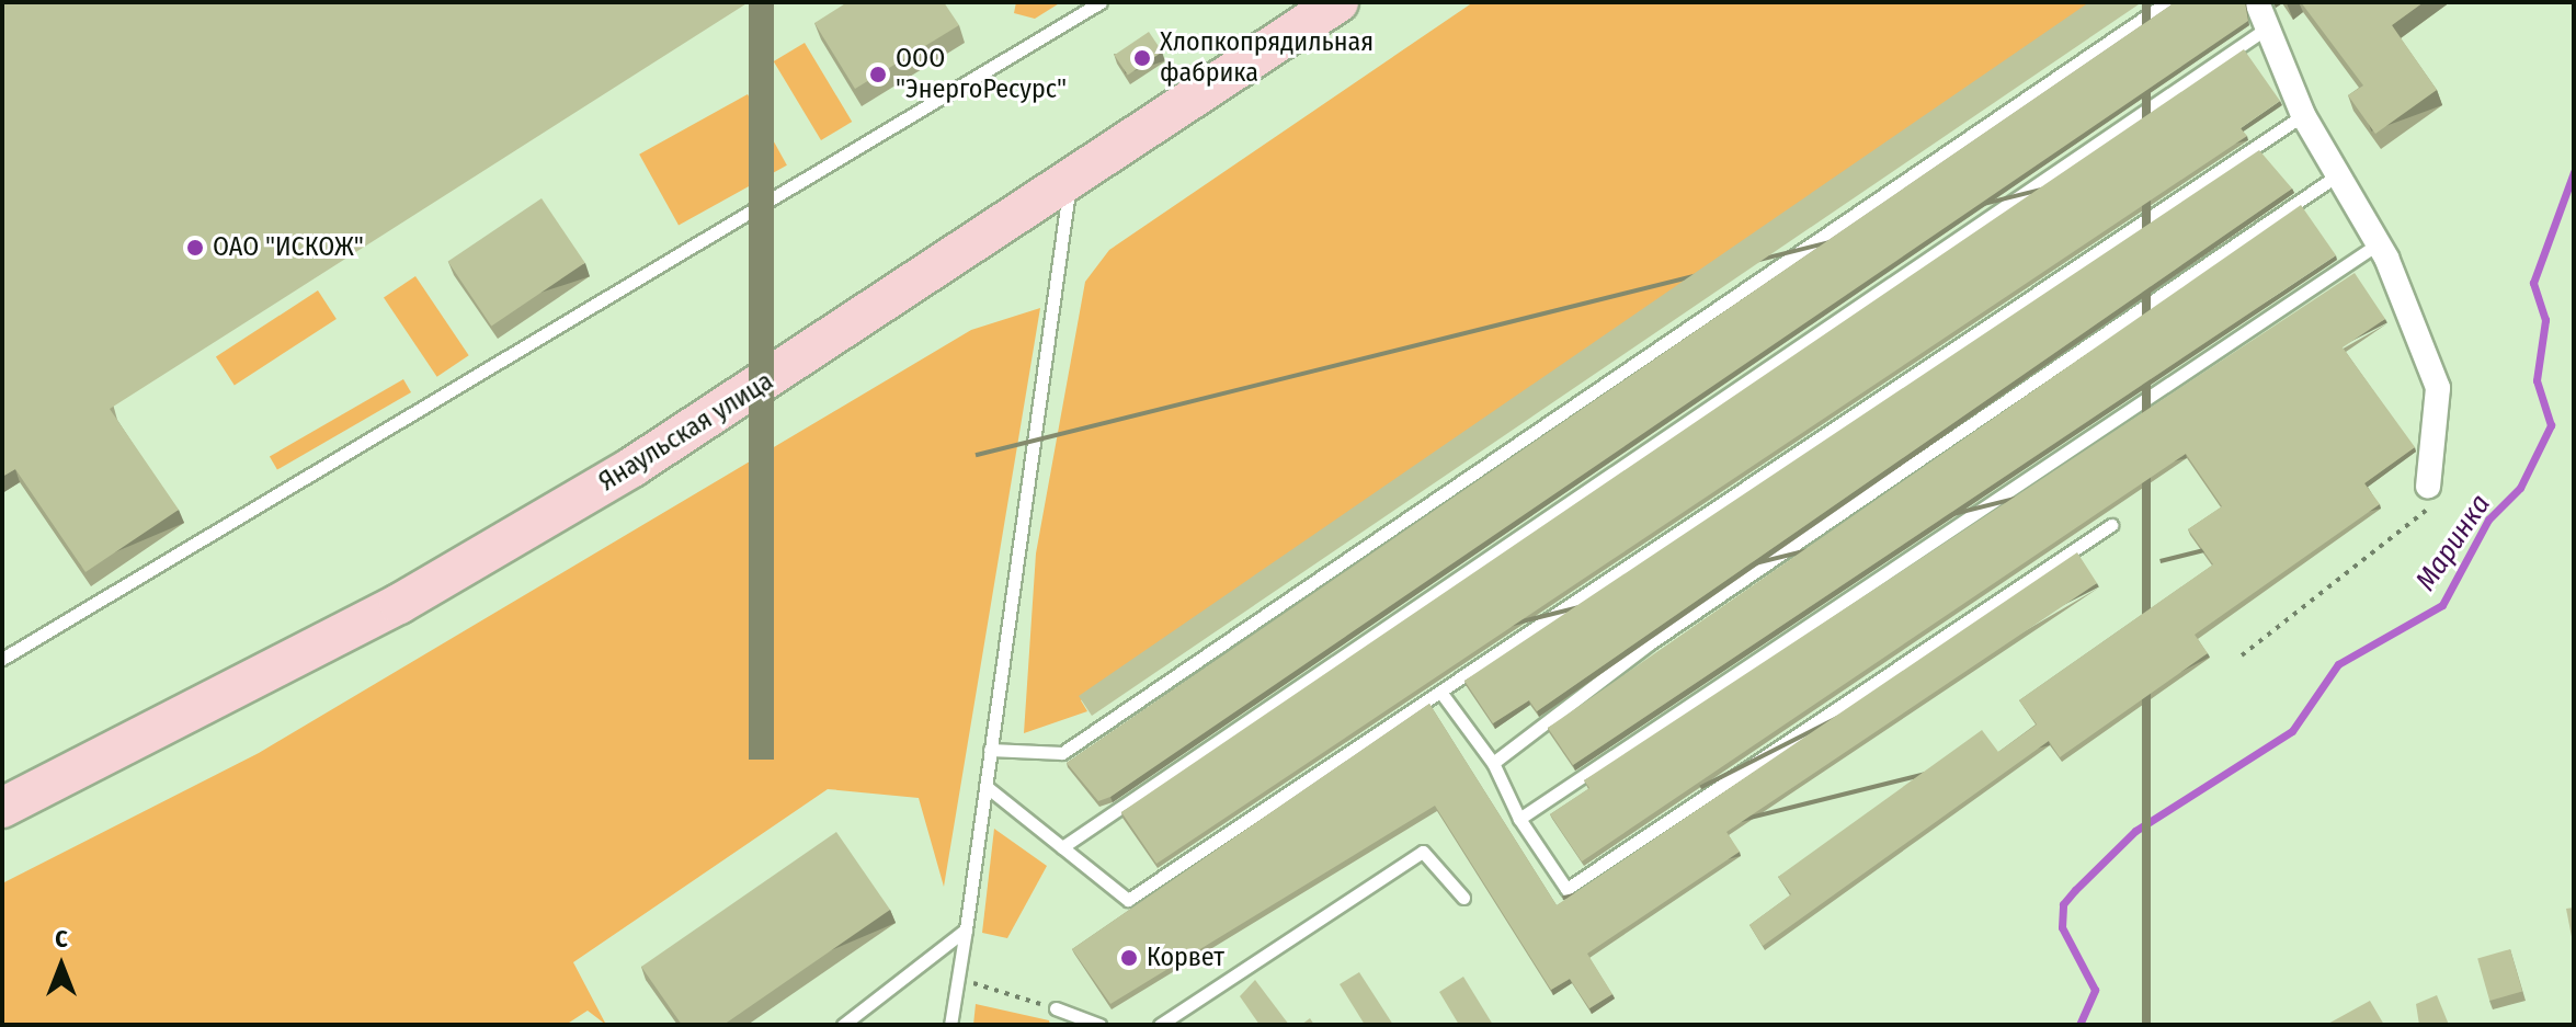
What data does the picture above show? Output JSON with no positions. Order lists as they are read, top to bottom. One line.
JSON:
{"streets":{"main road":["Янаульская улица"]},"water":["Маринка"],"places":["Хлопкопрядильная фабрика","ООО \"ЭнергоРесурс\"","ОАО \"ИСКОЖ\"","Корвет"],"north":"top"}
